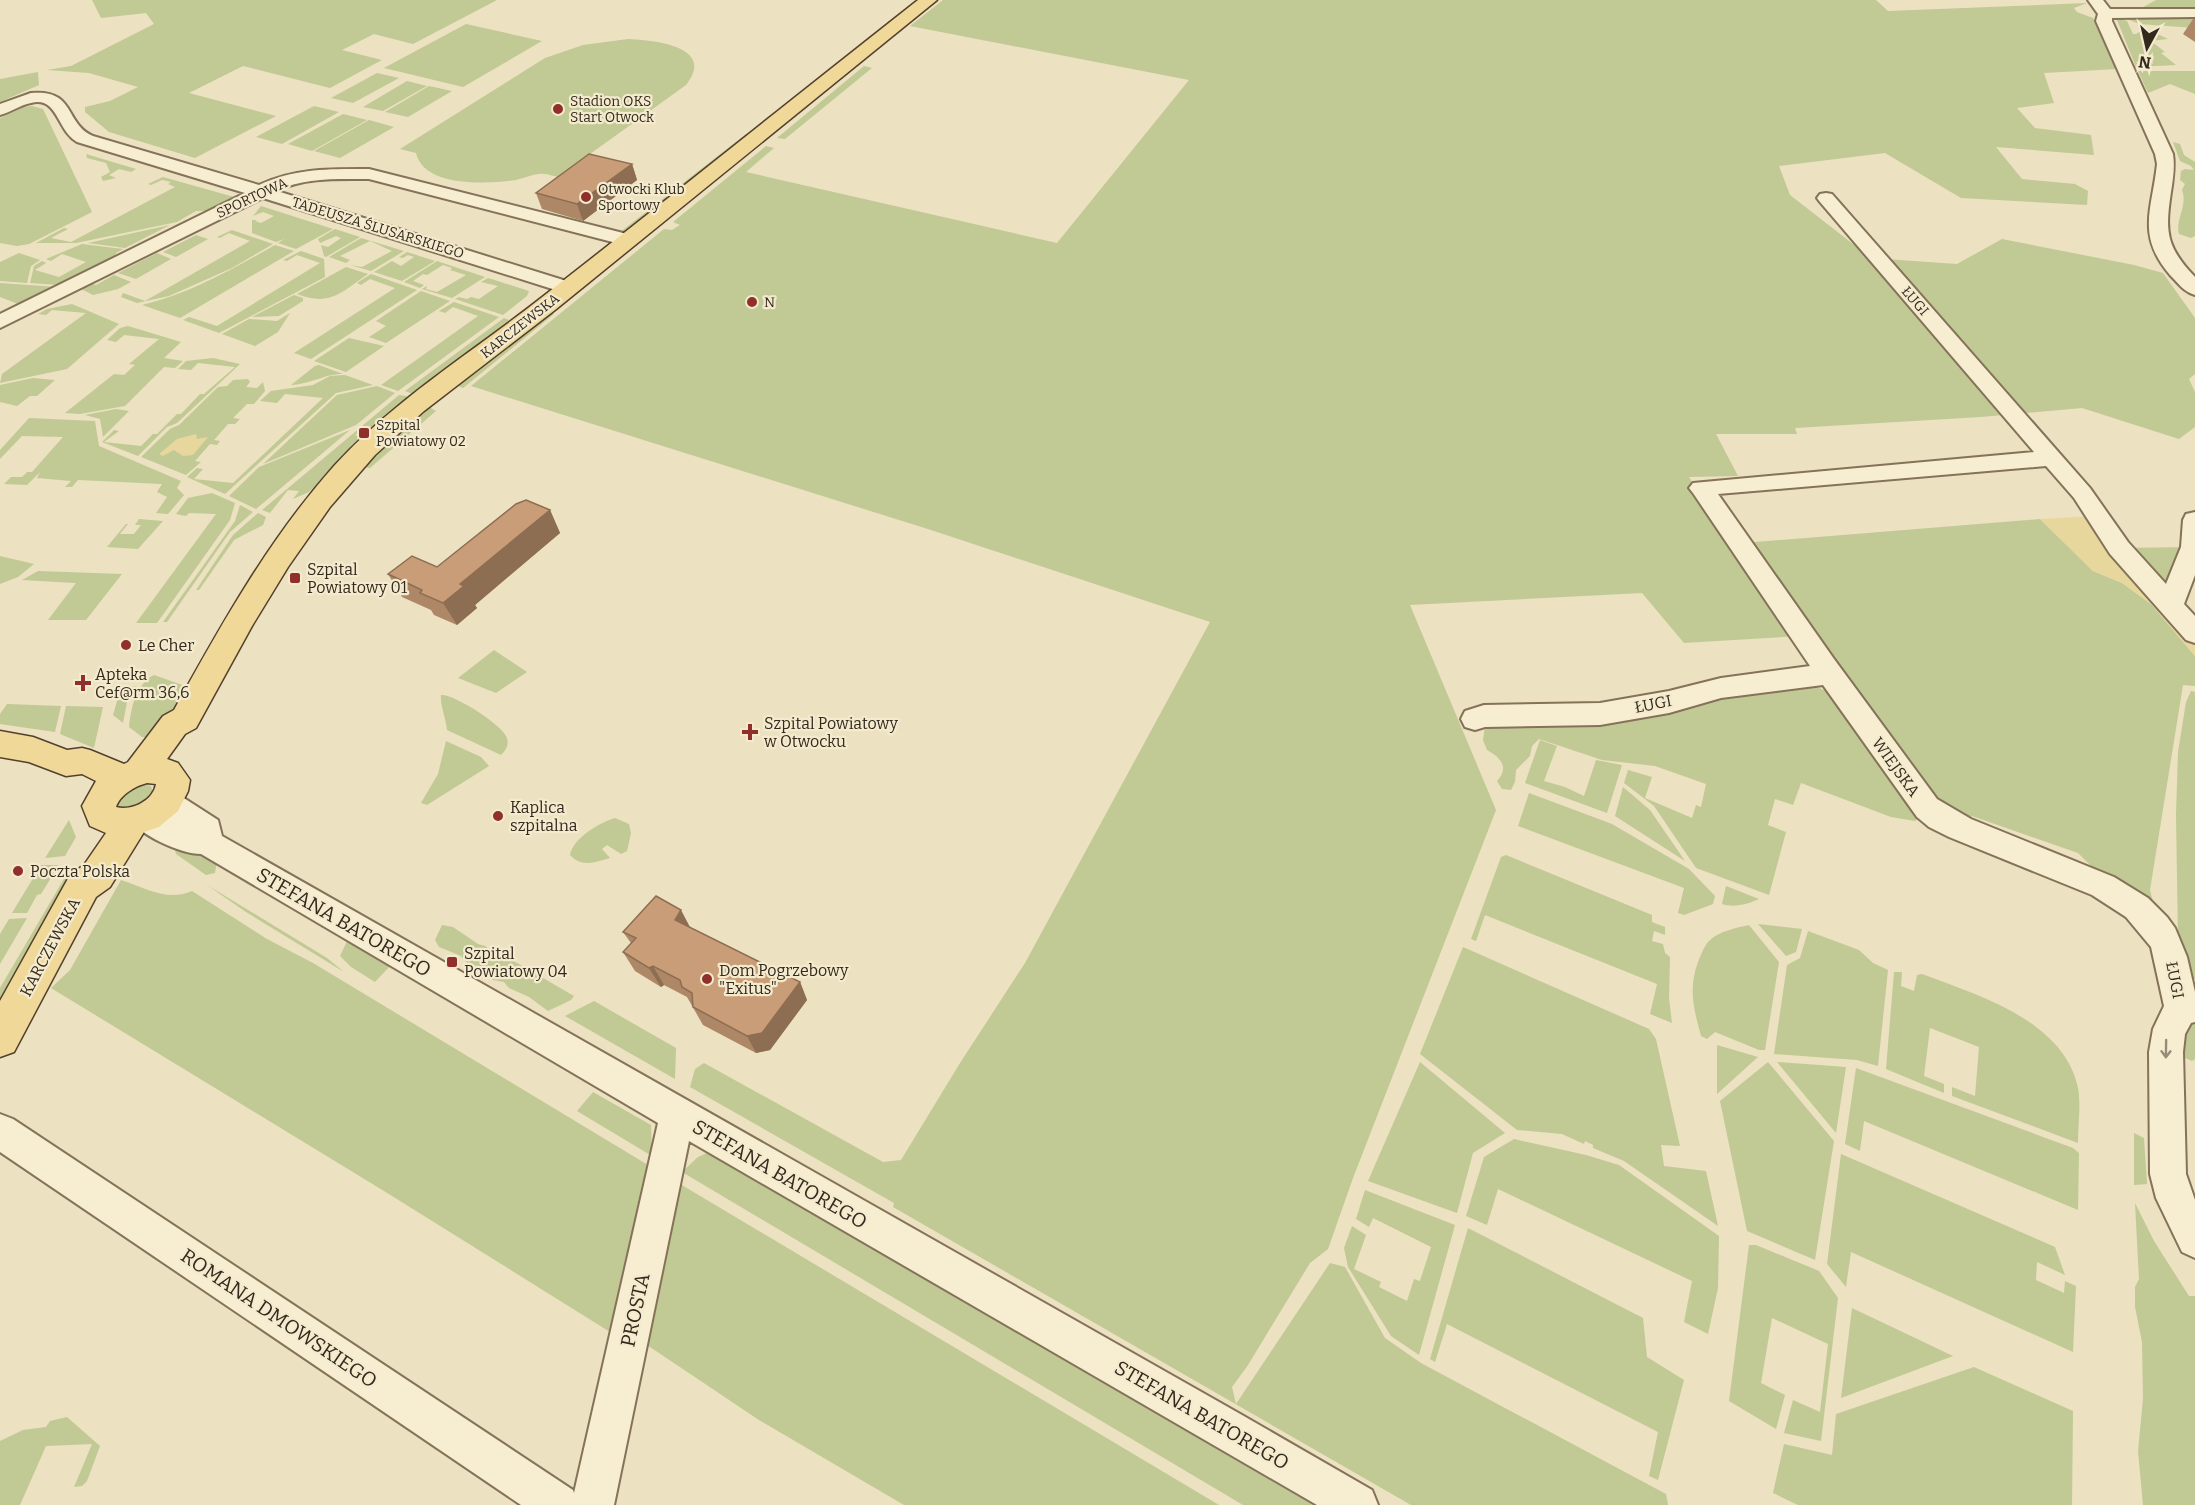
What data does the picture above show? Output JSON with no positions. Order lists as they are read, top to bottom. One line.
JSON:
{"streets":{"main road":["KARCZEWSKA"],"street":["SPORTOWA","TADEUSZA ŚLUSARSKIEGO","ŁUGI","WIEJSKA","STEFANA BATOREGO","PROSTA","ROMANA DMOWSKIEGO"]},"crossings":[["SPORTOWA","TADEUSZA ŚLUSARSKIEGO"],["SPORTOWA","KARCZEWSKA"],["TADEUSZA ŚLUSARSKIEGO","KARCZEWSKA"],["ŁUGI","WIEJSKA"],["KARCZEWSKA","STEFANA BATOREGO"],["STEFANA BATOREGO","PROSTA"]],"places":{"other":["Stadion OKS Start Otwock","Otwocki Klub Sportowy","N","Le Cher","Kaplica szpitalna","Poczta Polska","Dom Pogrzebowy \"Exitus\""],"transit":["Szpital Powiatowy 02","Szpital Powiatowy 01","Szpital Powiatowy 04"],"health":["Apteka Cef@rm 36,6","Szpital Powiatowy w Otwocku"]},"north":"bottom"}
